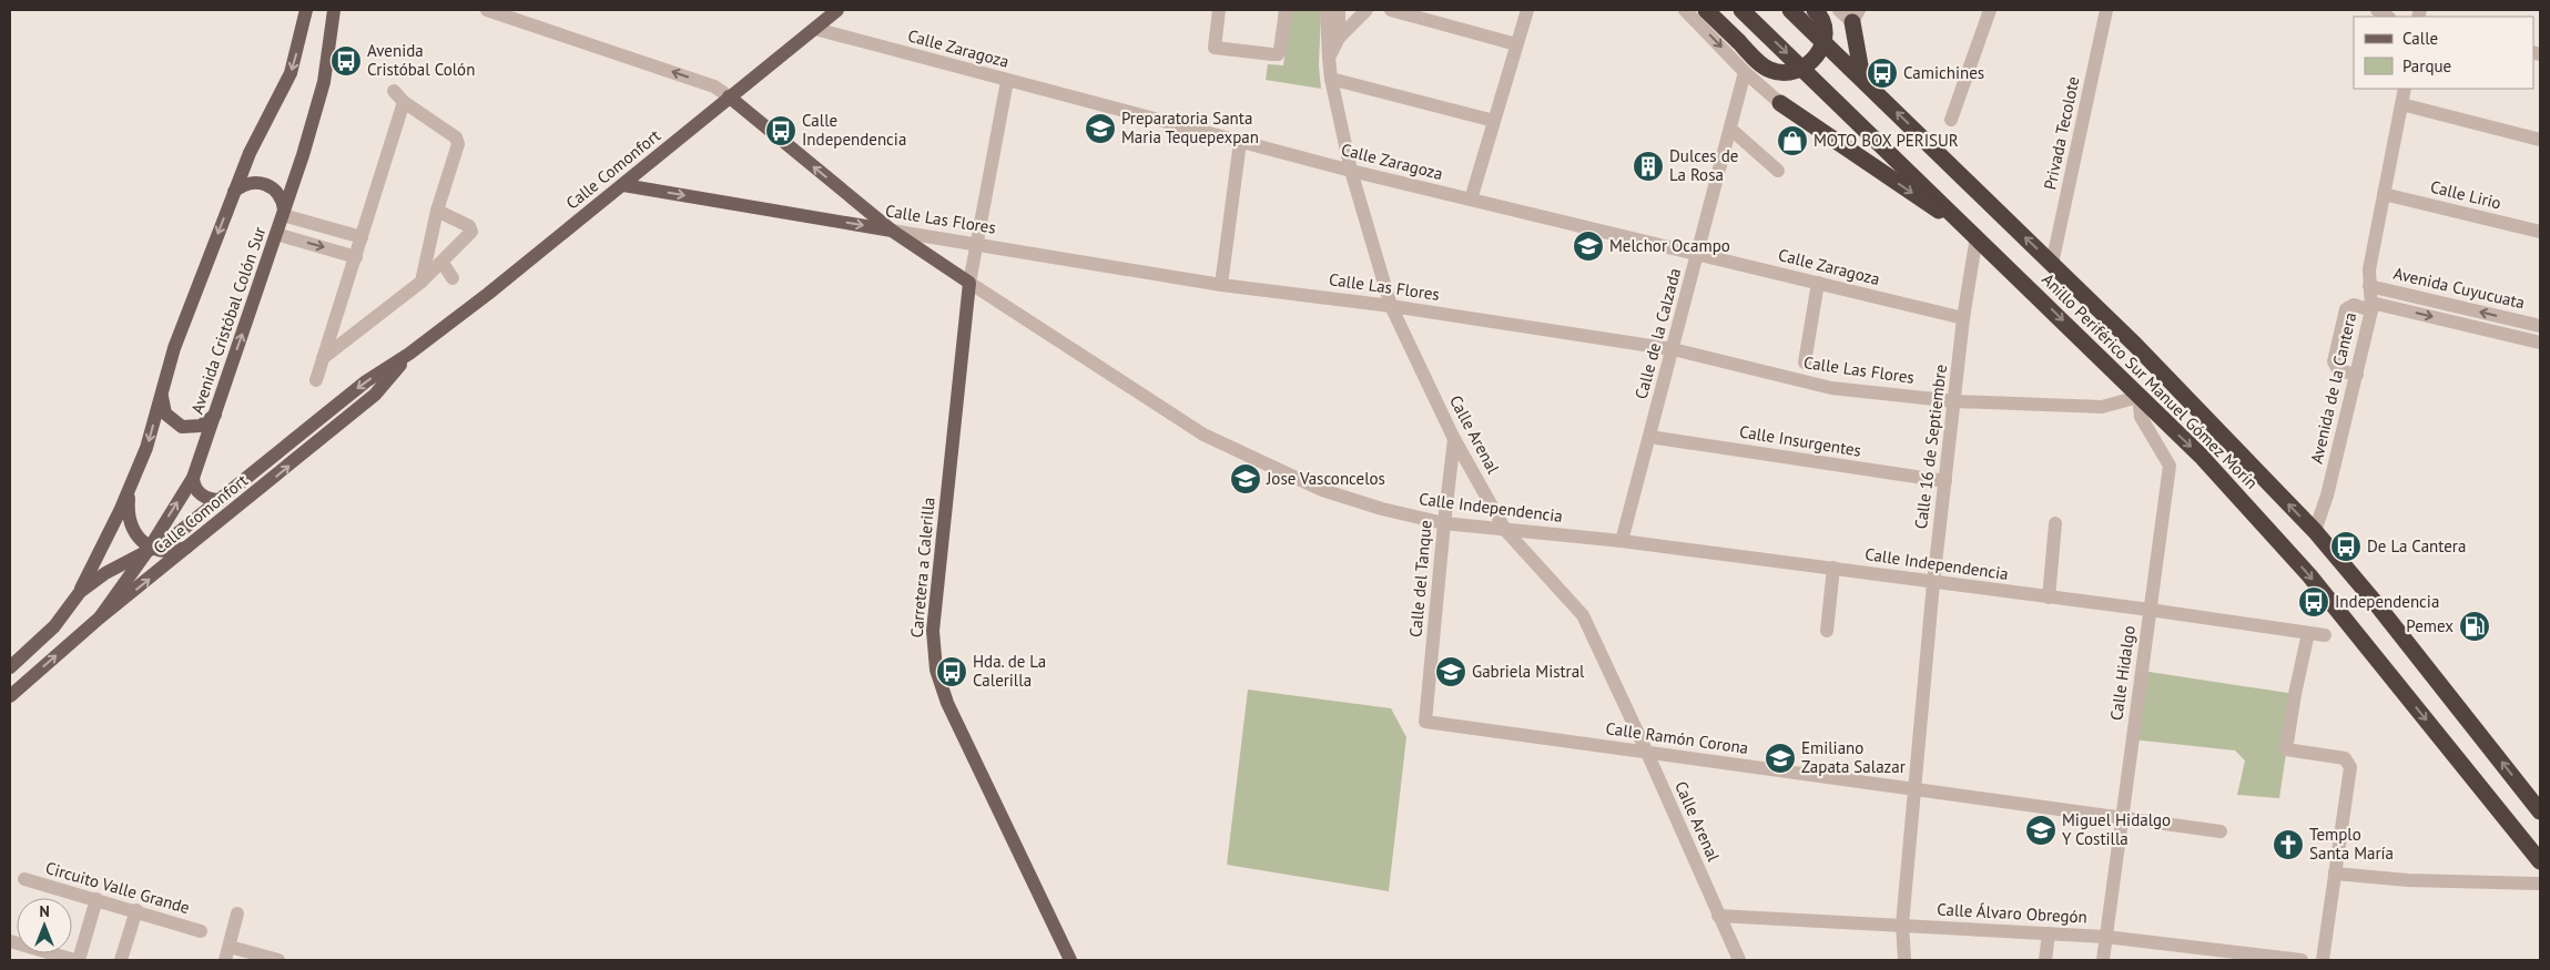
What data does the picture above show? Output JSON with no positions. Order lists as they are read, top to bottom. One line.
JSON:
{"streets":{"highway":["Anillo Periférico Sur Manuel Gómez Morín"],"main road":["Calle Comonfort","Calle Las Flores","Avenida Cristóbal Colón Sur","Calle Independencia","Carretera a Calerilla"],"street":["Calle Zaragoza","Privada Tecolote","Calle Lirio","Avenida Cuyucuata","Calle de la Calzada","Avenida de la Cantera","Calle Arenal","Calle Insurgentes","Calle 16 de Septiembre","Calle del Tanque","Calle Hidalgo","Calle Ramón Corona","Circuito Valle Grande","Calle Álvaro Obregón"]},"crossings":[["Calle Zaragoza","Calle Comonfort"],["Calle Zaragoza","Calle de la Calzada"],["Calle Zaragoza","Calle Arenal"],["Calle Zaragoza","Calle 16 de Septiembre"],["Privada Tecolote","Anillo Periférico Sur Manuel Gómez Morín"],["Calle Comonfort","Calle Las Flores"],["Calle Comonfort","Avenida Cristóbal Colón Sur"],["Calle Comonfort","Calle Independencia"],["Calle Lirio","Avenida de la Cantera"],["Calle Las Flores","Calle de la Calzada"],["Calle Las Flores","Anillo Periférico Sur Manuel Gómez Morín"],["Calle Las Flores","Calle Arenal"],["Calle Las Flores","Calle 16 de Septiembre"],["Calle Las Flores","Calle Independencia"],["Calle Las Flores","Calle Hidalgo"],["Avenida Cuyucuata","Avenida de la Cantera"],["Calle de la Calzada","Calle Insurgentes"],["Calle de la Calzada","Calle Independencia"],["Anillo Periférico Sur Manuel Gómez Morín","Avenida de la Cantera"],["Anillo Periférico Sur Manuel Gómez Morín","Calle 16 de Septiembre"],["Anillo Periférico Sur Manuel Gómez Morín","Calle Hidalgo"],["Calle Arenal","Calle Independencia"],["Calle Arenal","Calle del Tanque"],["Calle Arenal","Calle Ramón Corona"],["Calle Arenal","Calle Álvaro Obregón"],["Calle Insurgentes","Calle 16 de Septiembre"],["Calle 16 de Septiembre","Calle Independencia"],["Calle 16 de Septiembre","Calle Ramón Corona"],["Calle 16 de Septiembre","Calle Álvaro Obregón"],["Calle Independencia","Carretera a Calerilla"],["Calle Independencia","Calle del Tanque"],["Calle Independencia","Calle Hidalgo"],["Calle del Tanque","Calle Ramón Corona"],["Calle Hidalgo","Calle Ramón Corona"],["Calle Hidalgo","Calle Álvaro Obregón"]],"places":{"bus stop":["Avenida Cristóbal Colón","Camichines","Calle Independencia","De La Cantera","Independencia","Hda. de La Calerilla"],"school or university":["Preparatoria Santa Maria Tequepexpan","Melchor Ocampo","Jose Vasconcelos","Gabriela Mistral","Emiliano Zapata Salazar","Miguel Hidalgo Y Costilla"],"shop":["MOTO BOX PERISUR"],"building":["Dulces de La Rosa"],"fuel station":["Pemex"],"church":["Templo Santa María"]},"legend":["Calle","Parque"],"north":"top"}
